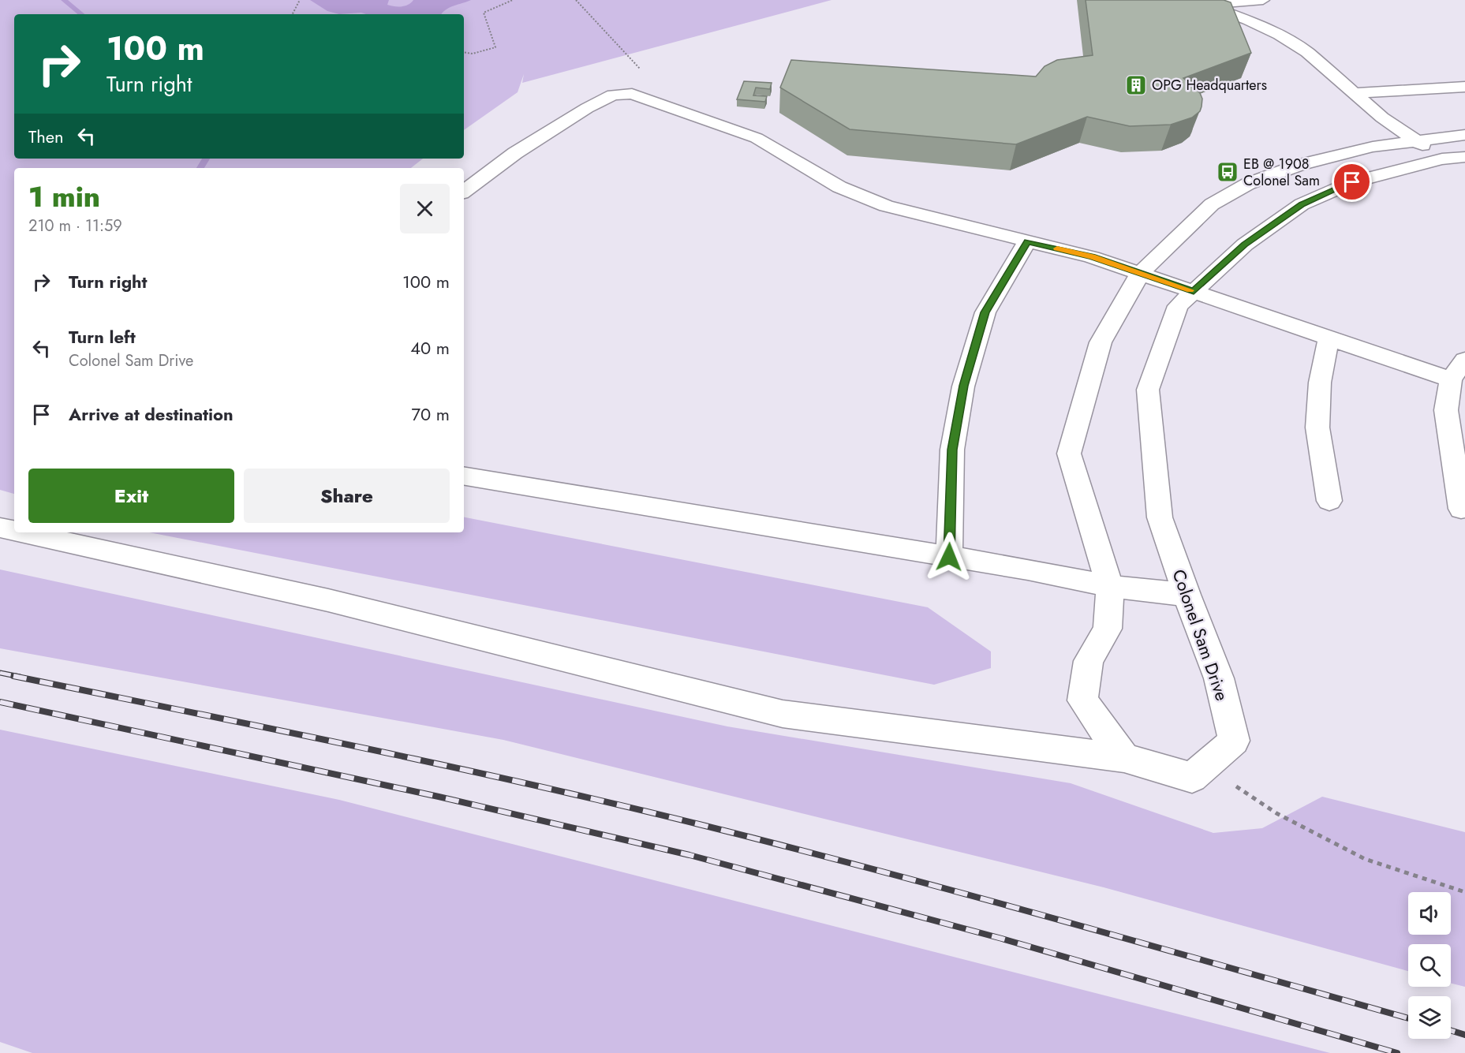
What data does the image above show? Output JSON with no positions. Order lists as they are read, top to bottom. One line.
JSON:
{"streets":{"street":["Colonel Sam Drive"]},"places":{"building":["OPG Headquarters"],"bus stop":["EB @ 1908 Colonel Sam"]},"page":{"turn":["100 m","Turn right"],"then":"Then","heading":["1 min","210 m · 11:59"],"list":[{"name":"Turn right","value":"100 m"},{"name":"Turn left","note":"Colonel Sam Drive","value":"40 m"},{"name":"Arrive at destination","value":"70 m"}],"buttons":["Exit","Share"]}}
